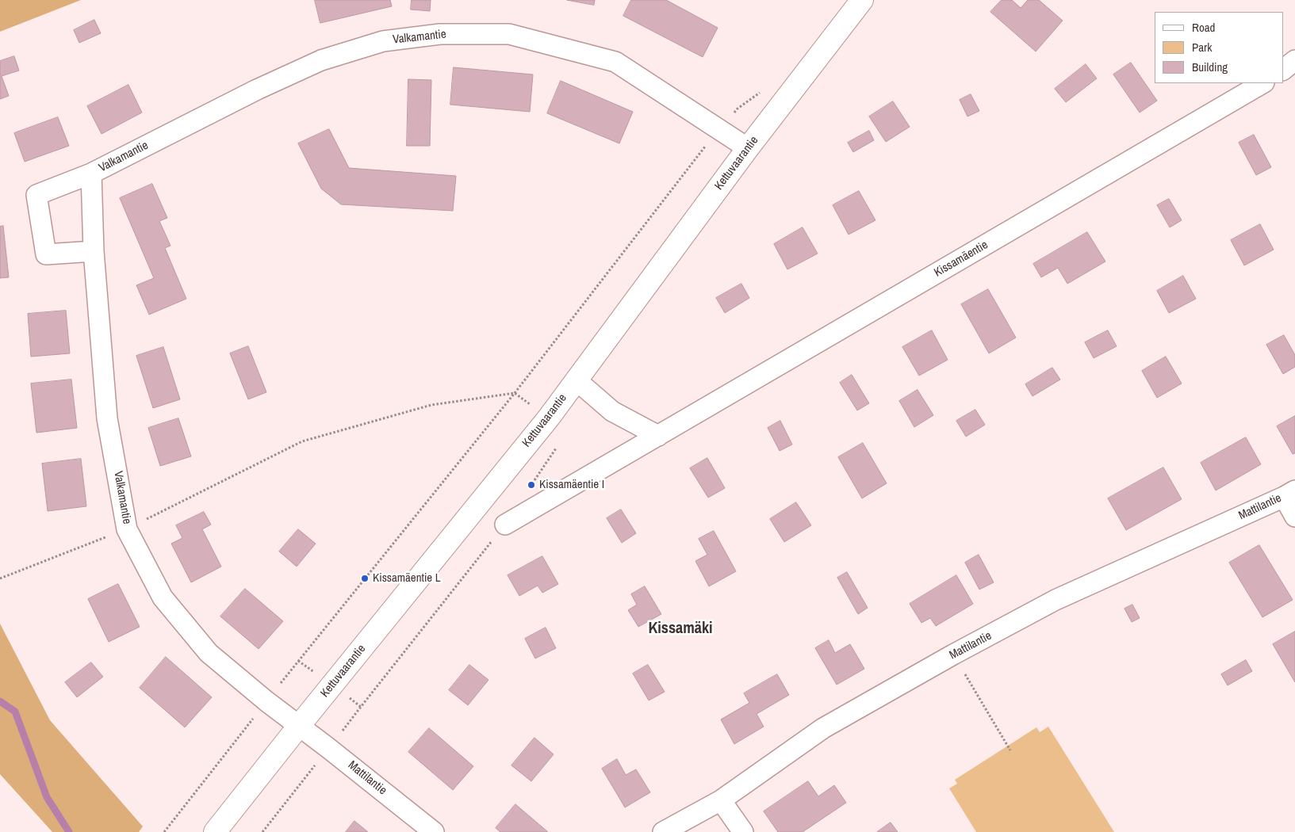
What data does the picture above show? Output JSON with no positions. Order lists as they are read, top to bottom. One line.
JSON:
{"streets":{"street":["Valkamantie","Kettuvaarantie","Kissamäentie","Mattilantie"]},"crossings":[["Valkamantie","Kettuvaarantie"],["Valkamantie","Mattilantie"],["Kettuvaarantie","Mattilantie"]],"districts":["Kissamäki"],"places":["Kissamäentie I","Kissamäentie L"],"legend":["Road","Park","Building"]}
